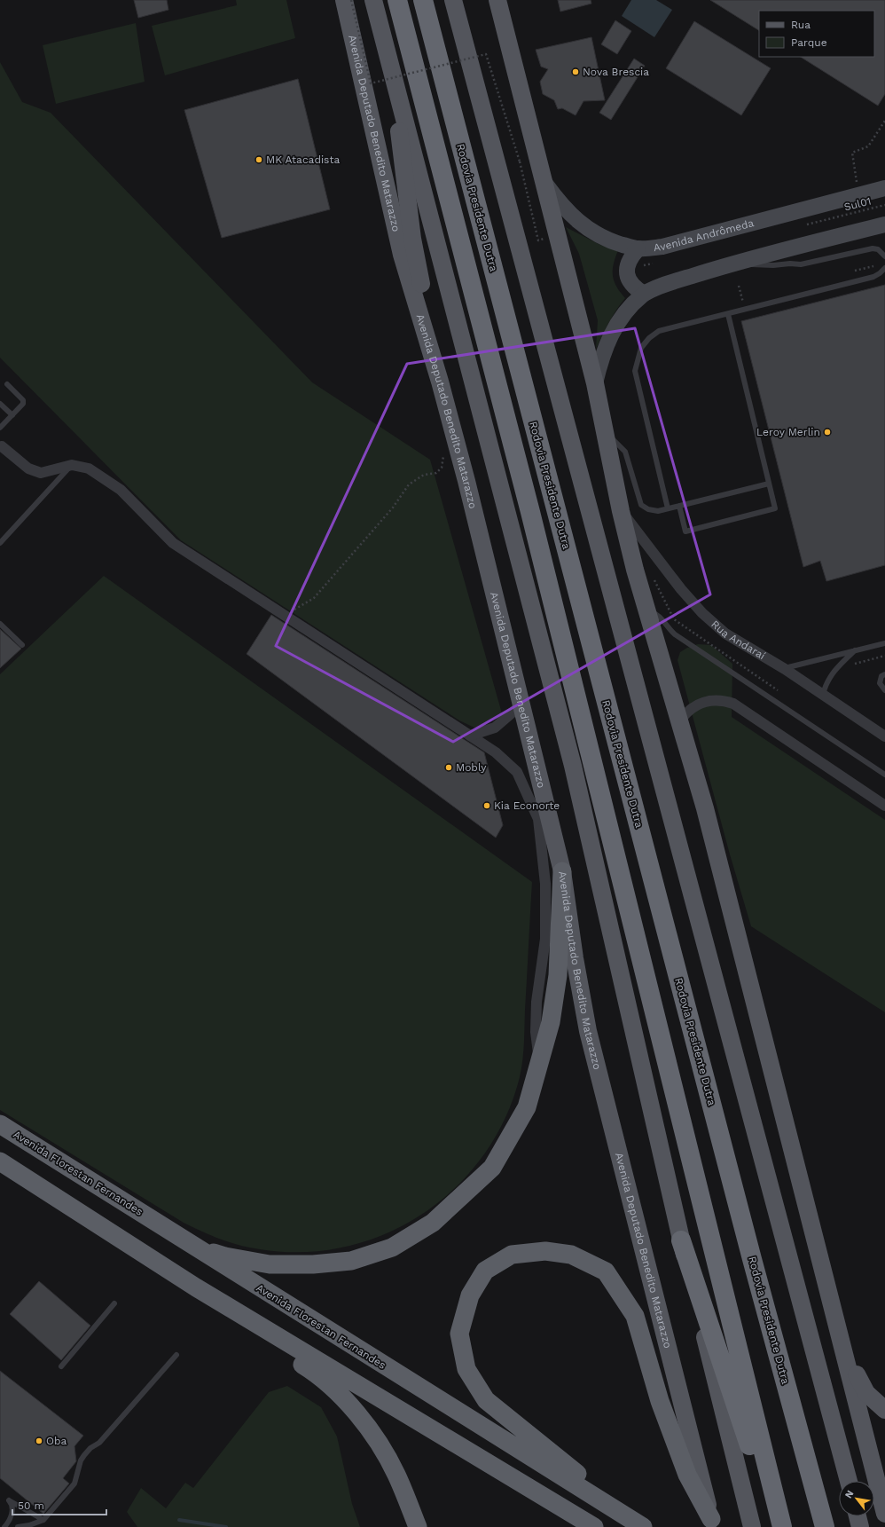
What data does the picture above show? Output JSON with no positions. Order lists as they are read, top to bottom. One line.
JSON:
{"streets":{"highway":["Rodovia Presidente Dutra","Avenida Florestan Fernandes"],"main road":["Avenida Deputado Benedito Matarazzo","Avenida Andrômeda"],"street":["Rua Andaraí"],"path":["Sul01"]},"places":["Nova Brescia","MK Atacadista","Leroy Merlin","Mobly","Kia Econorte","Oba"],"legend":["Rua","Parque"],"scale_bar":"50 m","north":"top left"}
